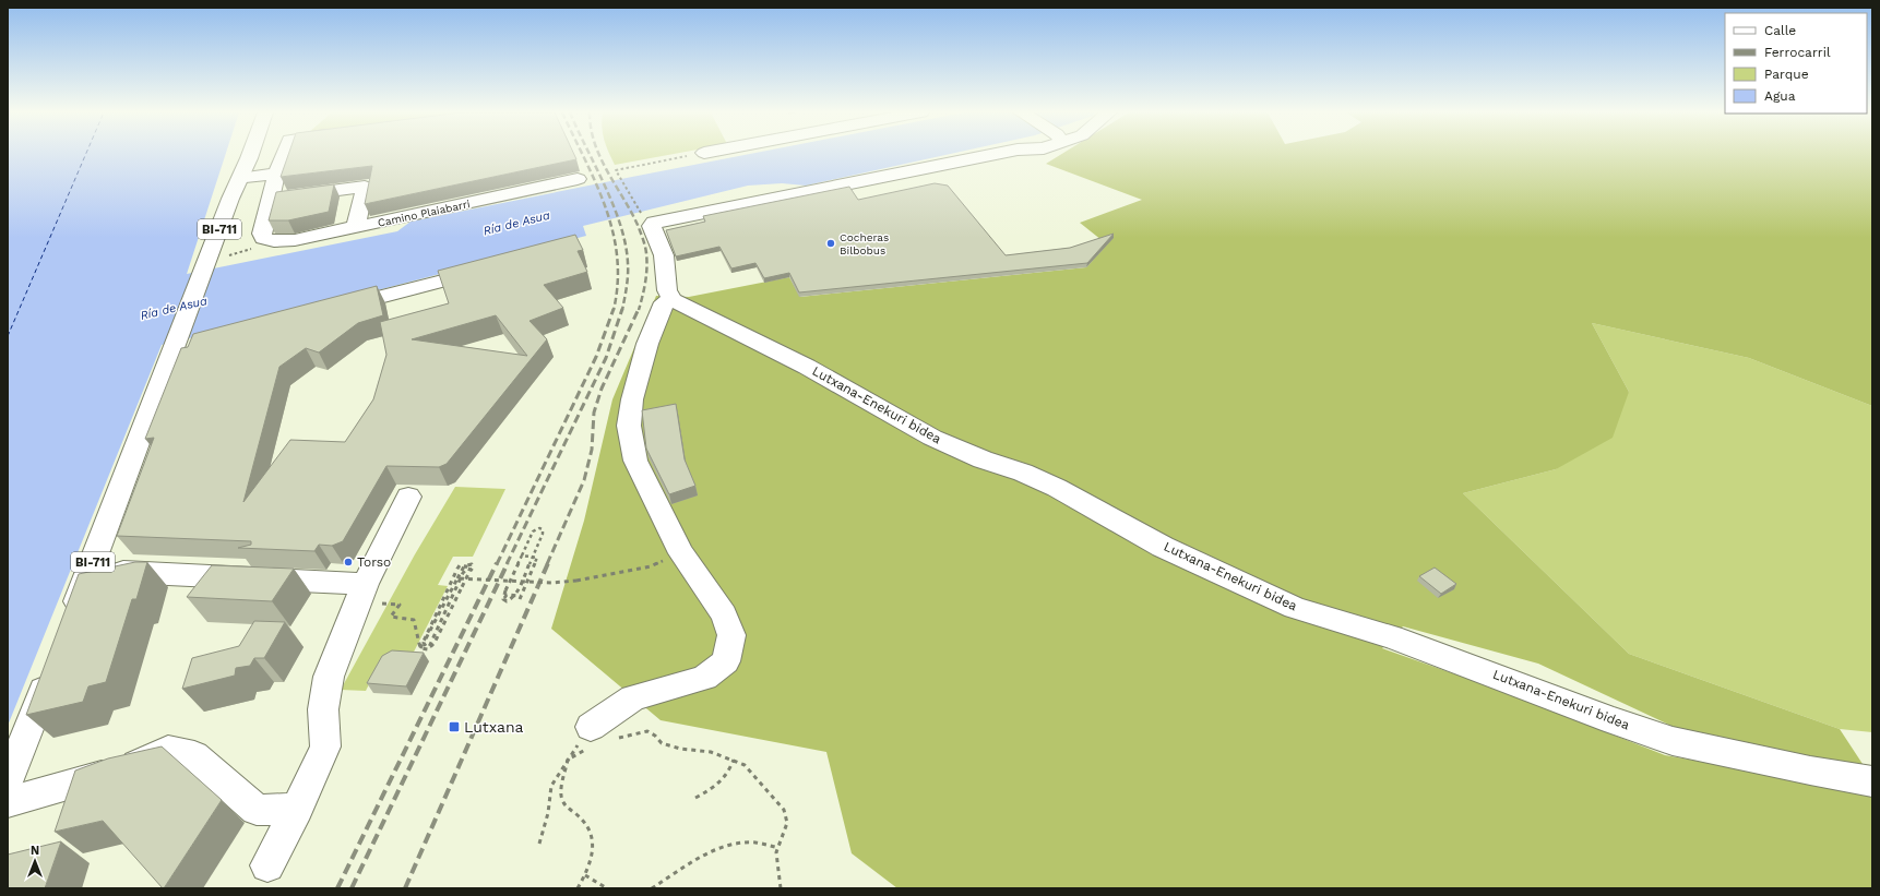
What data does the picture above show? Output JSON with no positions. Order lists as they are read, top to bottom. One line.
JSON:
{"streets":{"street":["Camino Plaiabarri","BI-711","Lutxana-Enekuri bidea"]},"water":["Ría de Asua"],"places":{"other":["Cocheras Bilbobus","Torso"],"transit":["Lutxana"]},"legend":["Calle","Ferrocarril","Parque","Agua"],"north":"top"}
